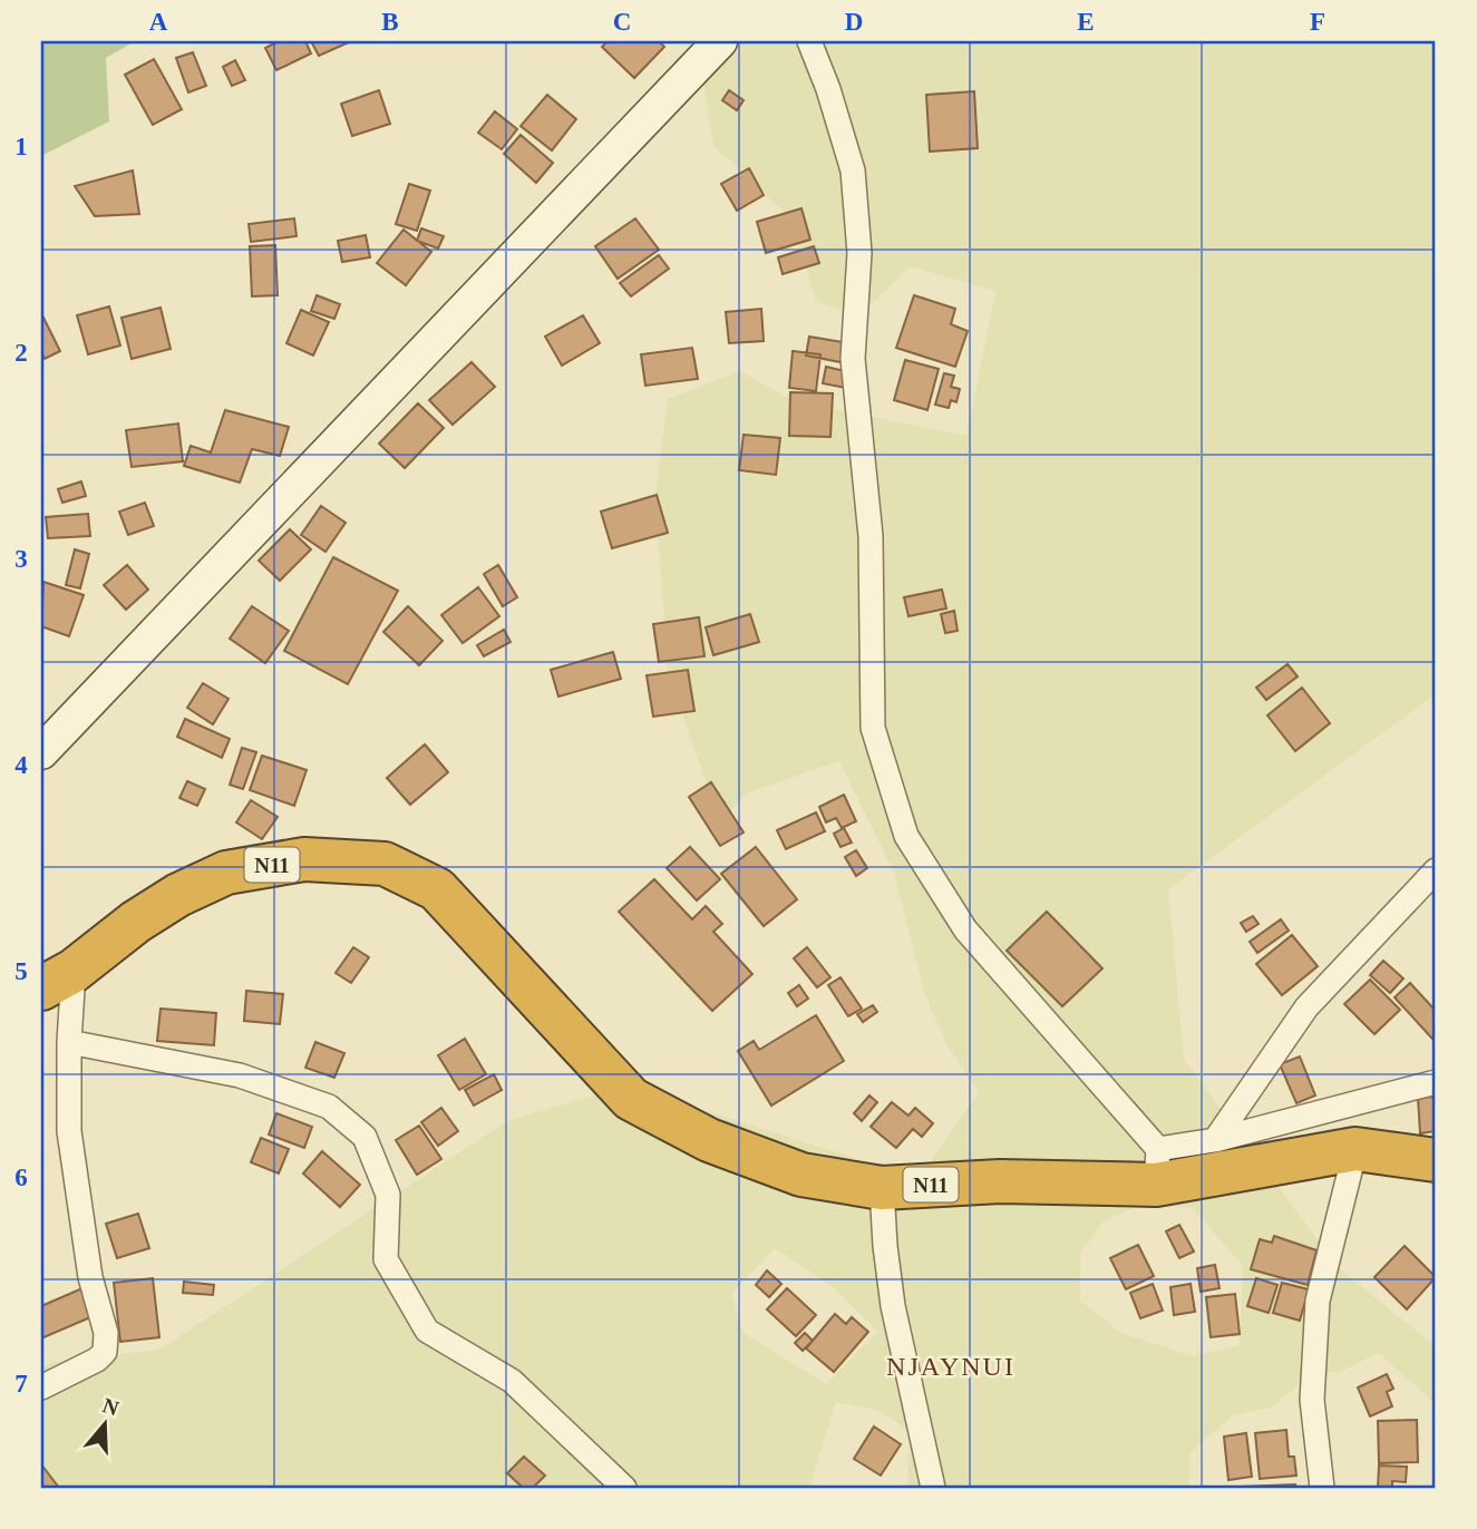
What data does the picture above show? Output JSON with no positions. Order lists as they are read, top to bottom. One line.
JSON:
{"streets":{"highway":["N11"]},"districts":["NJAYNUI"],"north":"top","grid":{"columns":["A","B","C","D","E","F"],"rows":["1","2","3","4","5","6","7"]}}
